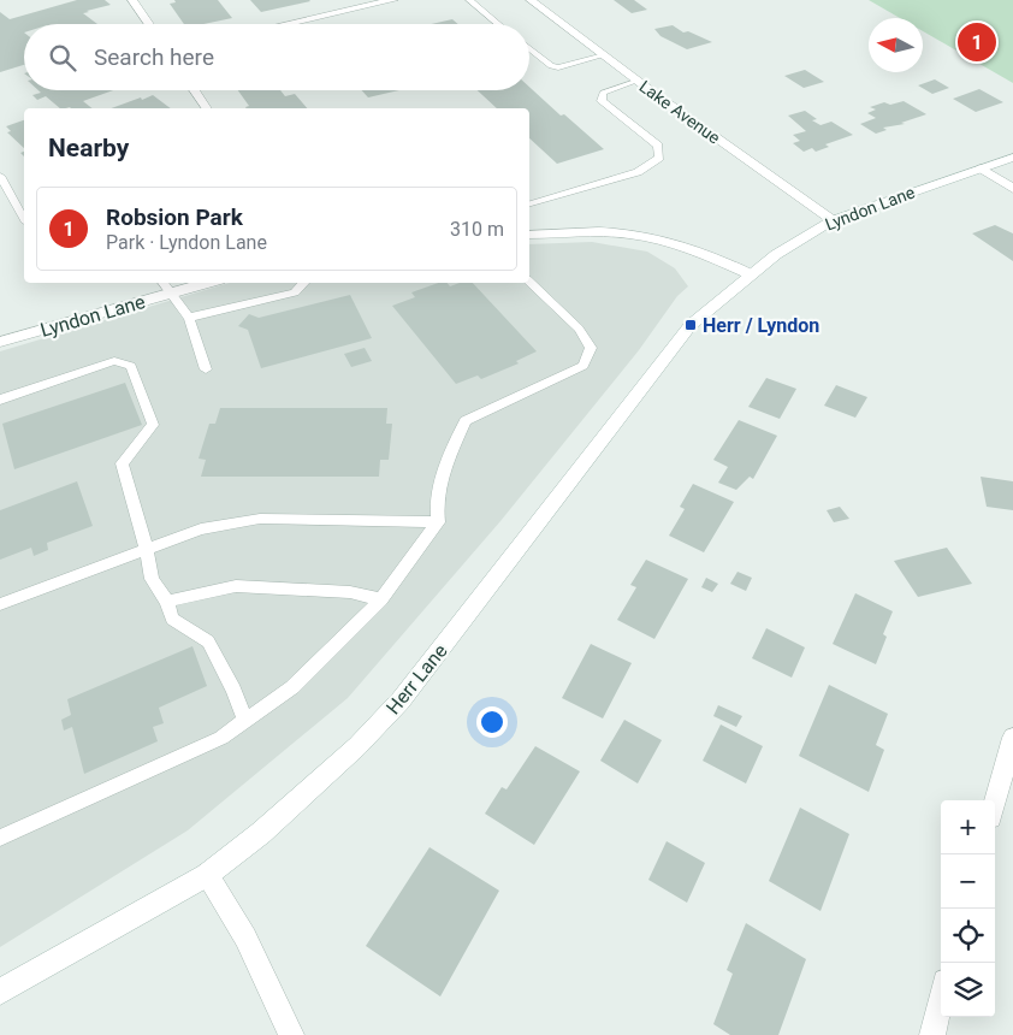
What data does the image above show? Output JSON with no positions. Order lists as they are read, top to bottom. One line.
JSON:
{"streets":{"street":["Lake Avenue","Lyndon Lane","Herr Lane"]},"crossings":[["Lake Avenue","Lyndon Lane"],["Lyndon Lane","Herr Lane"]],"places":{"transit":["Herr / Lyndon"]},"north":"left","page":{"pins":"1","search":"Search here","heading":"Nearby","list":[{"mark":"1","name":"Robsion Park","note":"Park · Lyndon Lane","value":"310 m"}],"map_buttons":["+","−"]}}
